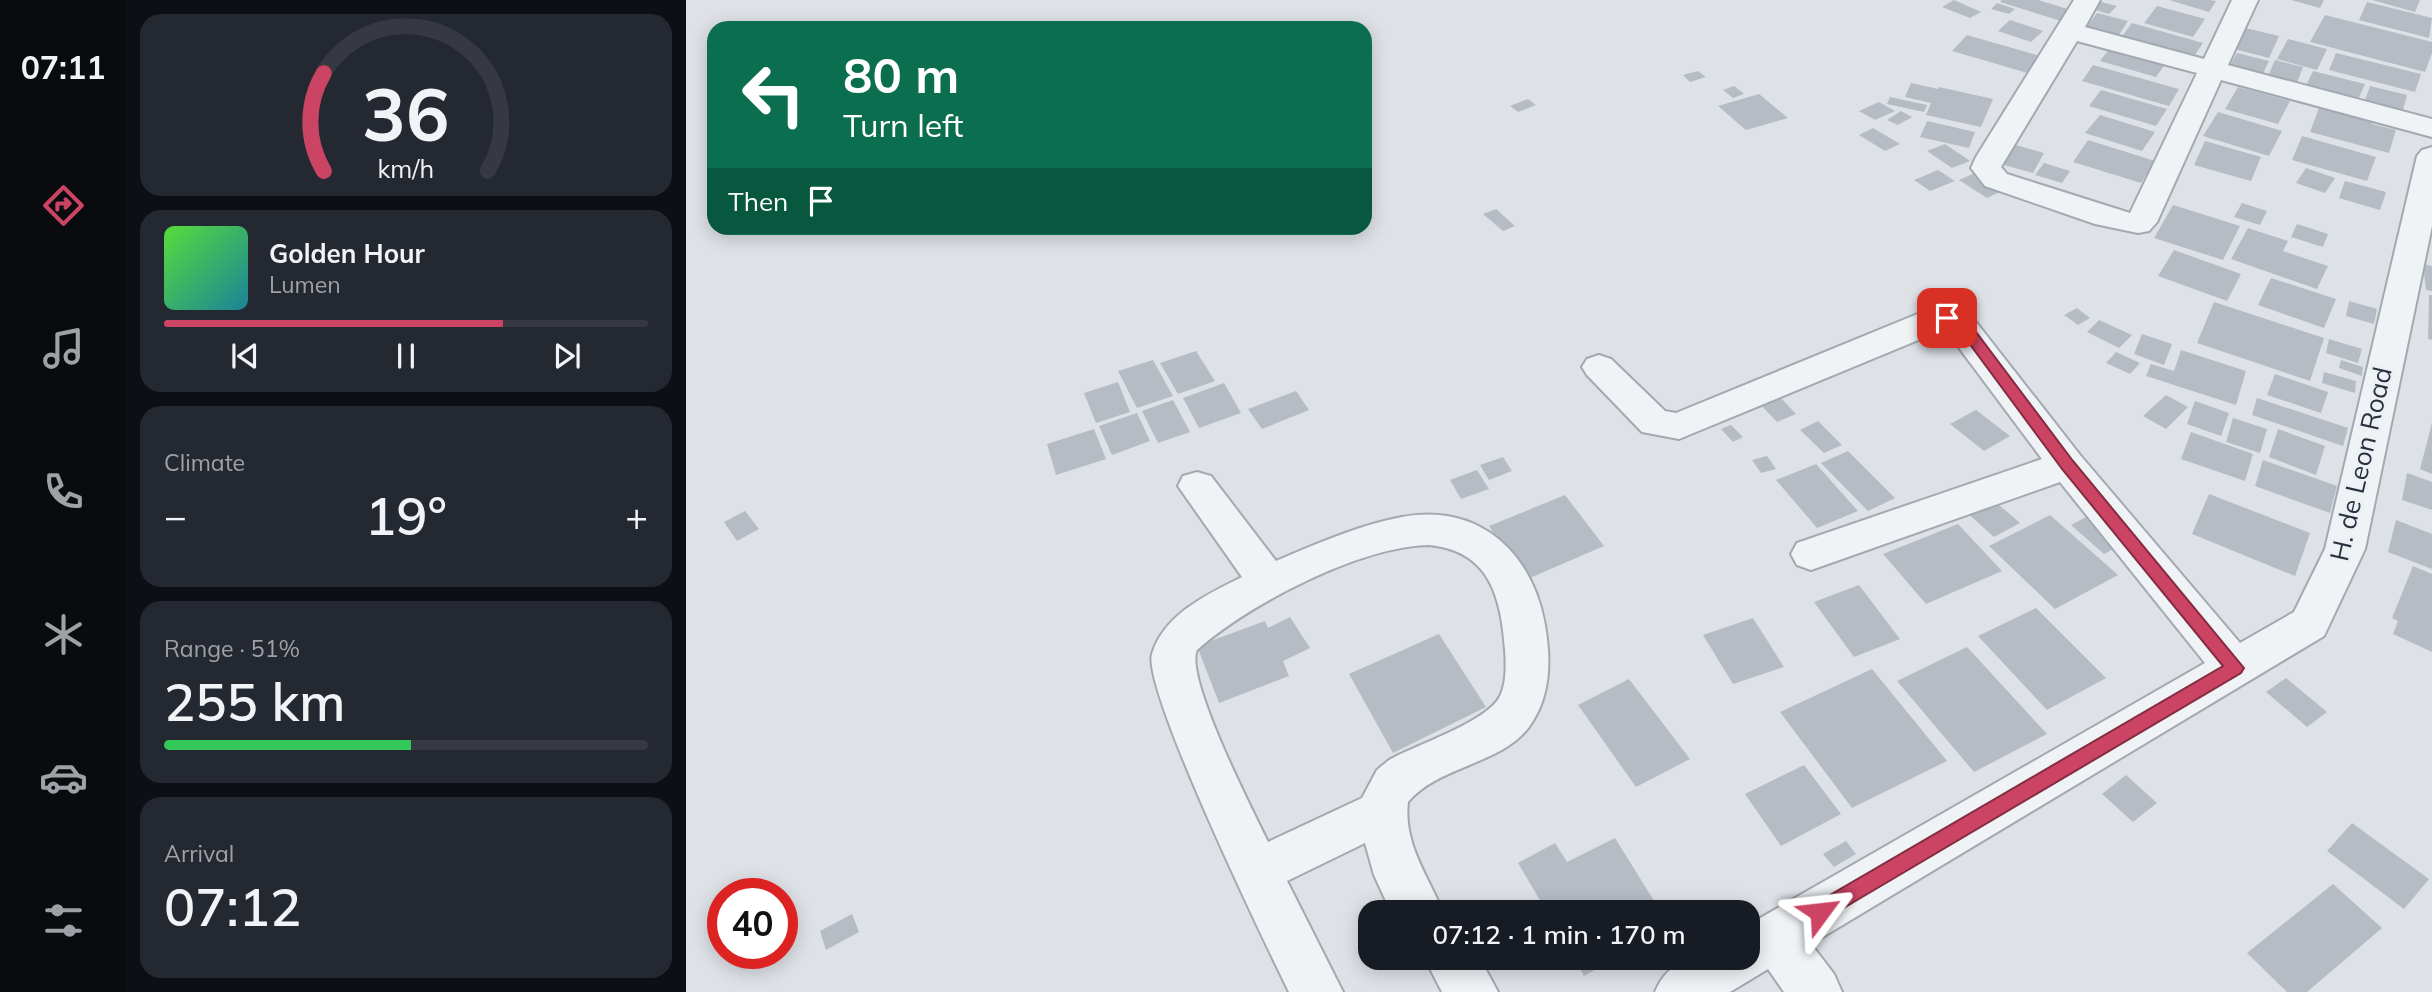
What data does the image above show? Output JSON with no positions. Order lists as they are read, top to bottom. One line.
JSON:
{"streets":{"street":["H. de Leon Road"]},"page":{"tabs":"07:11","turn":["80 m","Turn left"],"then":"Then","song":["Golden Hour","Lumen"],"tile":["Climate",["Range · 51%","255 km"],["Arrival","07:12"]],"heat":["−","19°","+"],"limit":"40","trip":"07:12 · 1 min · 170 m","gauge":["36","km/h"]}}
